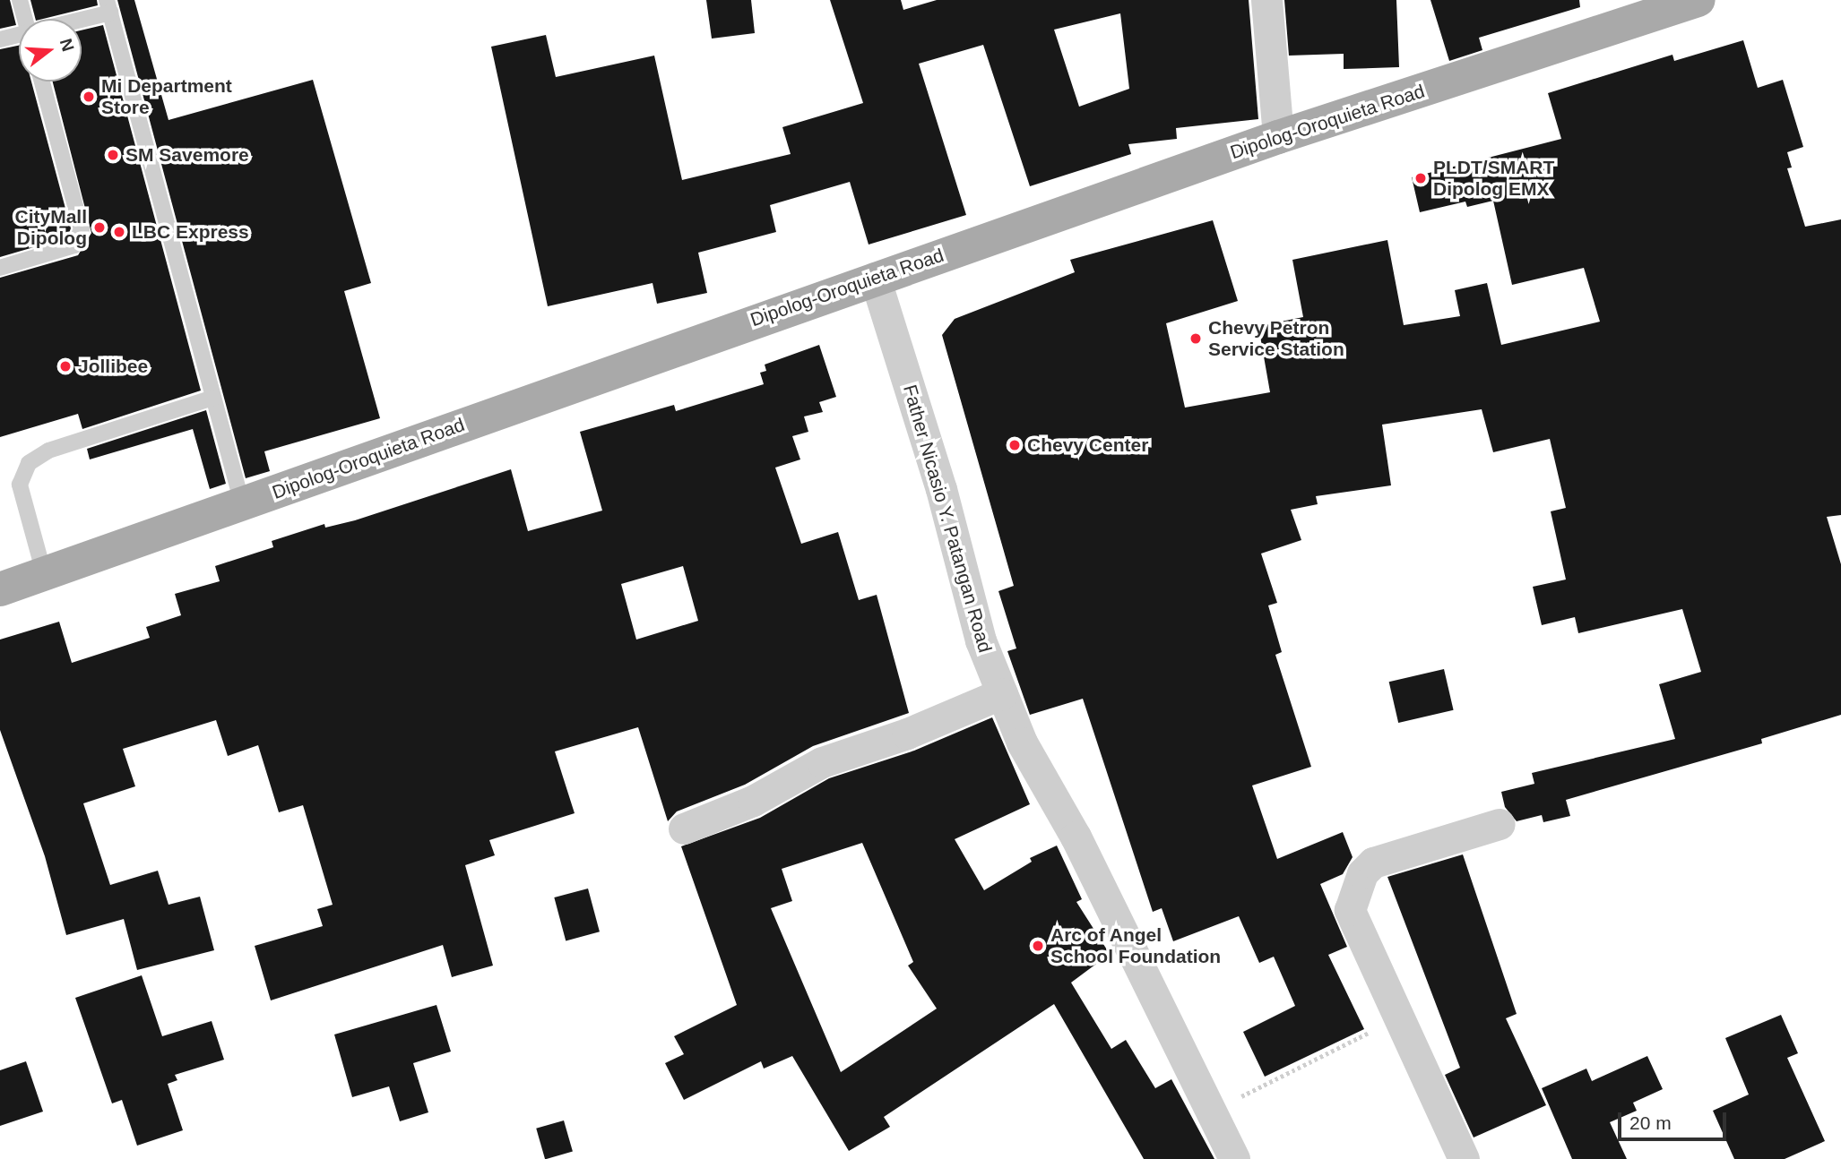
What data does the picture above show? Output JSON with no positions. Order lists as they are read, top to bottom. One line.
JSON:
{"streets":{"main road":["Dipolog-Oroquieta Road"],"street":["Father Nicasio Y. Patangan Road"]},"crossings":[["Dipolog-Oroquieta Road","Father Nicasio Y. Patangan Road"]],"places":["Mi Department Store","SM Savemore","PLDT/SMART Dipolog EMX","CityMall Dipolog","LBC Express","Chevy Petron Service Station","Jollibee","Chevy Center","Arc of Angel School Foundation"],"scale_bar":"20 m","north":"right"}
